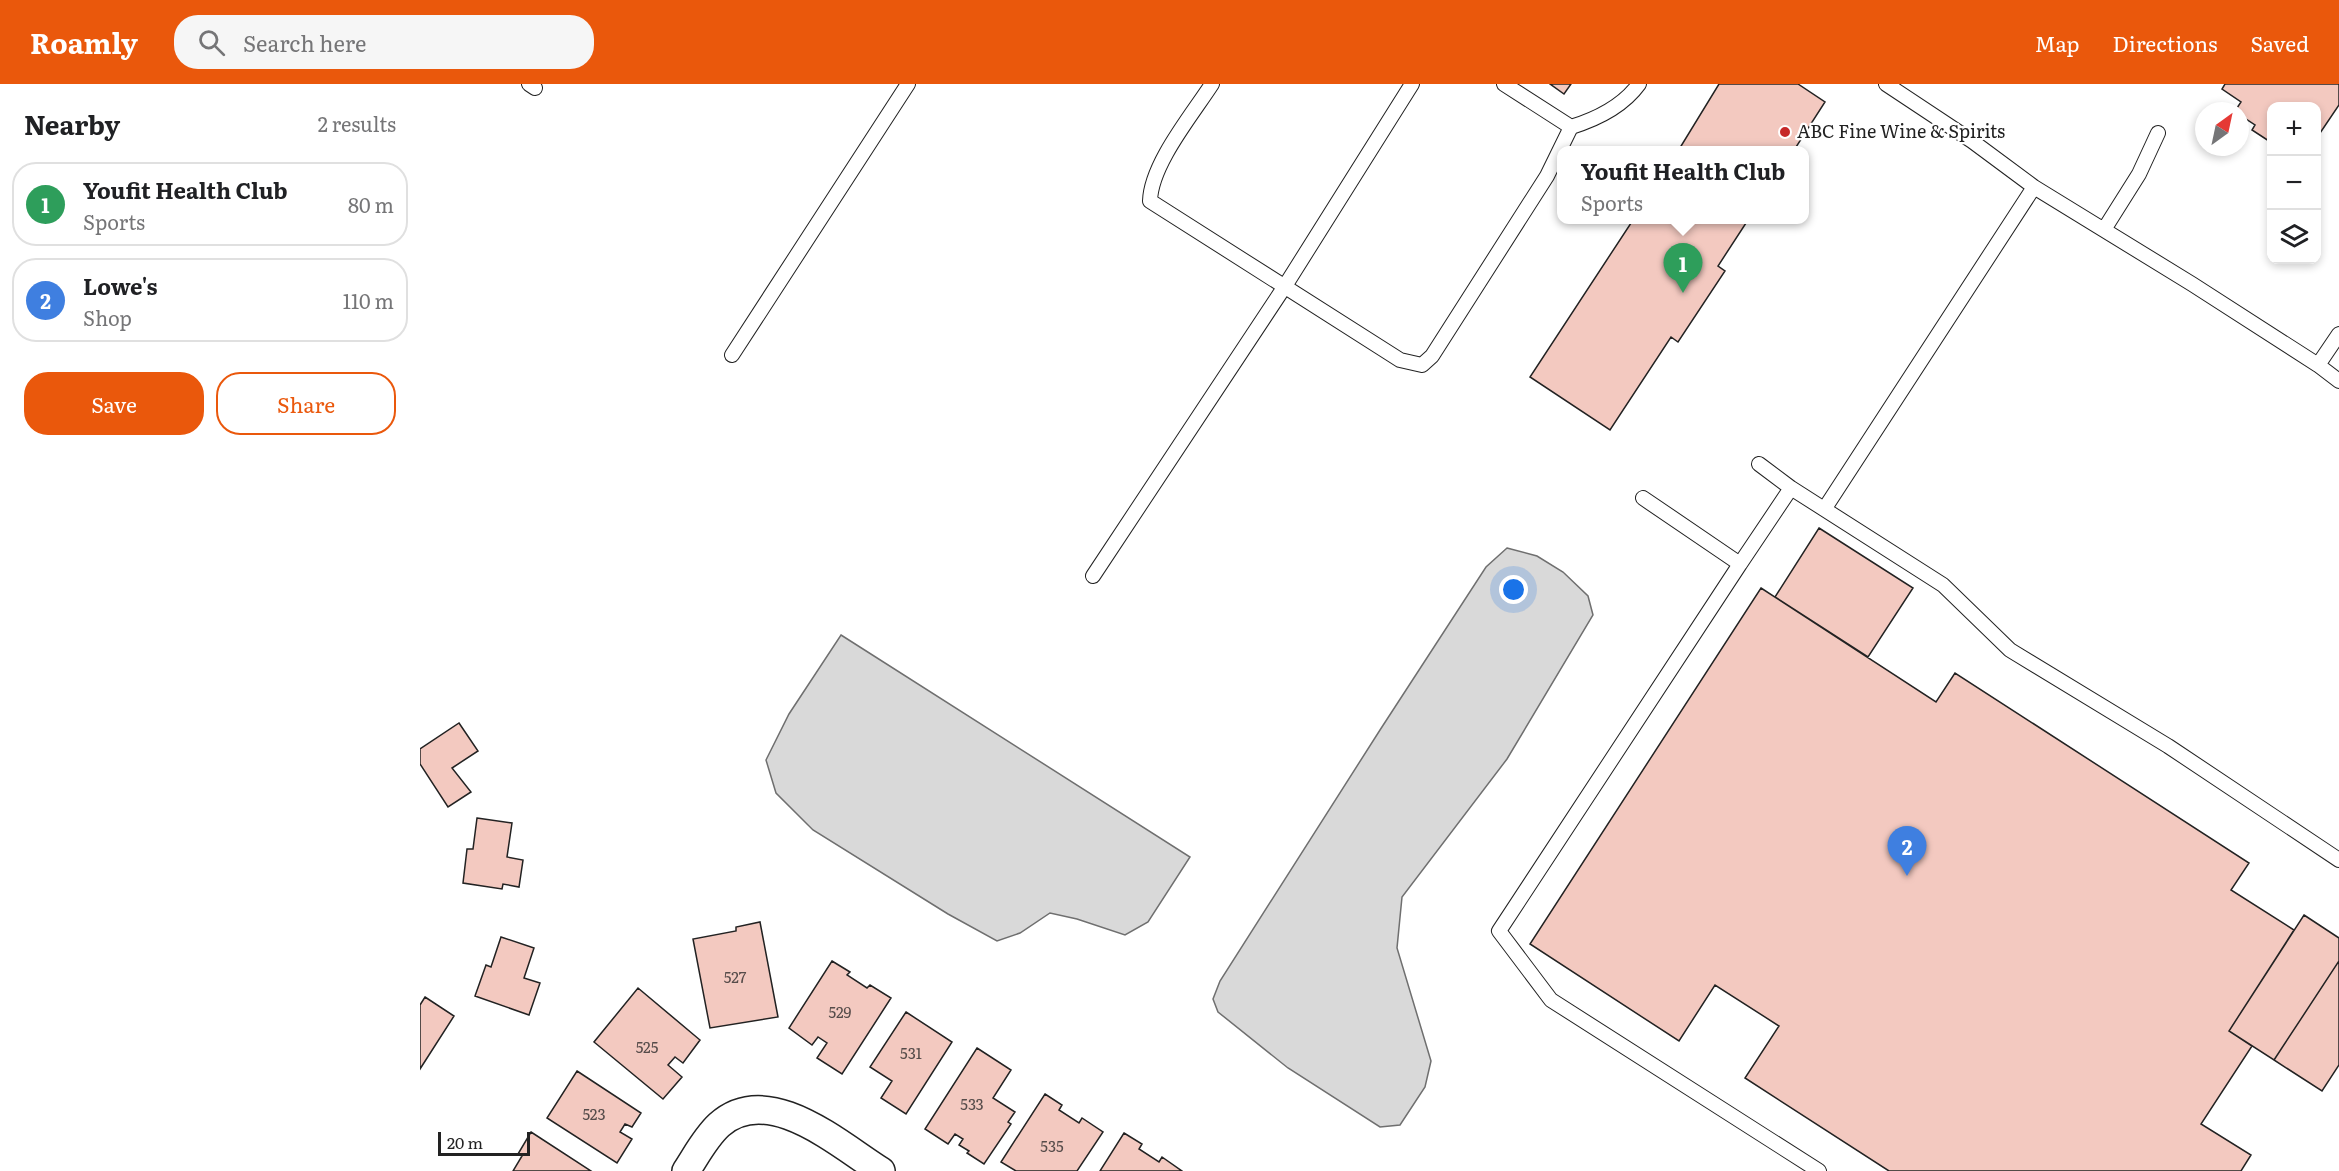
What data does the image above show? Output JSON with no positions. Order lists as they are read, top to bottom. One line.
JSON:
{"places":["ABC Fine Wine & Spirits"],"house_numbers":["527","529","525","531","533","523","535"],"scale_bar":"20 m","north":"top right","page":{"header":"Roamly","search":"Search here","nav":["Map","Directions","Saved"],"heading":["Nearby","2 results"],"map_buttons":["+","−"],"popup":["Youfit Health Club","Sports"],"list":[{"mark":"1","name":"Youfit Health Club","note":"Sports","value":"80 m"},{"mark":"2","name":"Lowe's","note":"Shop","value":"110 m"}],"pins":["1","2"],"buttons":["Save","Share"],"scale":"20 m"}}
